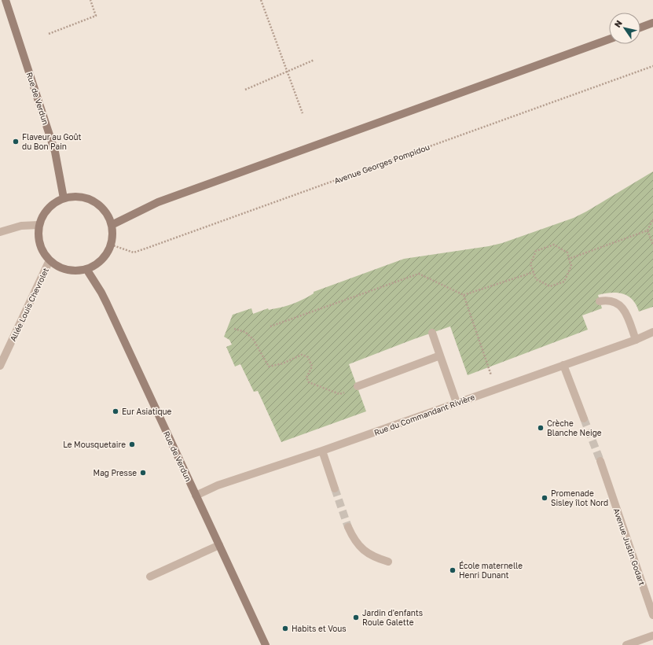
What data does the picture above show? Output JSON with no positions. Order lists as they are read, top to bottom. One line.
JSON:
{"streets":{"street":["Rue de Verdun","Allée Louis Chevrolet","Rue du Commandant Rivière","Avenue Justin Godart"],"path":["Avenue Georges Pompidou"]},"crossings":[["Rue de Verdun","Avenue Georges Pompidou"],["Rue de Verdun","Allée Louis Chevrolet"],["Rue de Verdun","Rue du Commandant Rivière"],["Avenue Georges Pompidou","Allée Louis Chevrolet"]],"places":["Flaveur au Goût du Bon Pain","Eur Asiatique","Crèche Blanche Neige","Le Mousquetaire","Mag Presse","Promenade Sisley îlot Nord","École maternelle Henri Dunant","Jardin d'enfants Roule Galette","Habits et Vous"],"north":"top left"}
